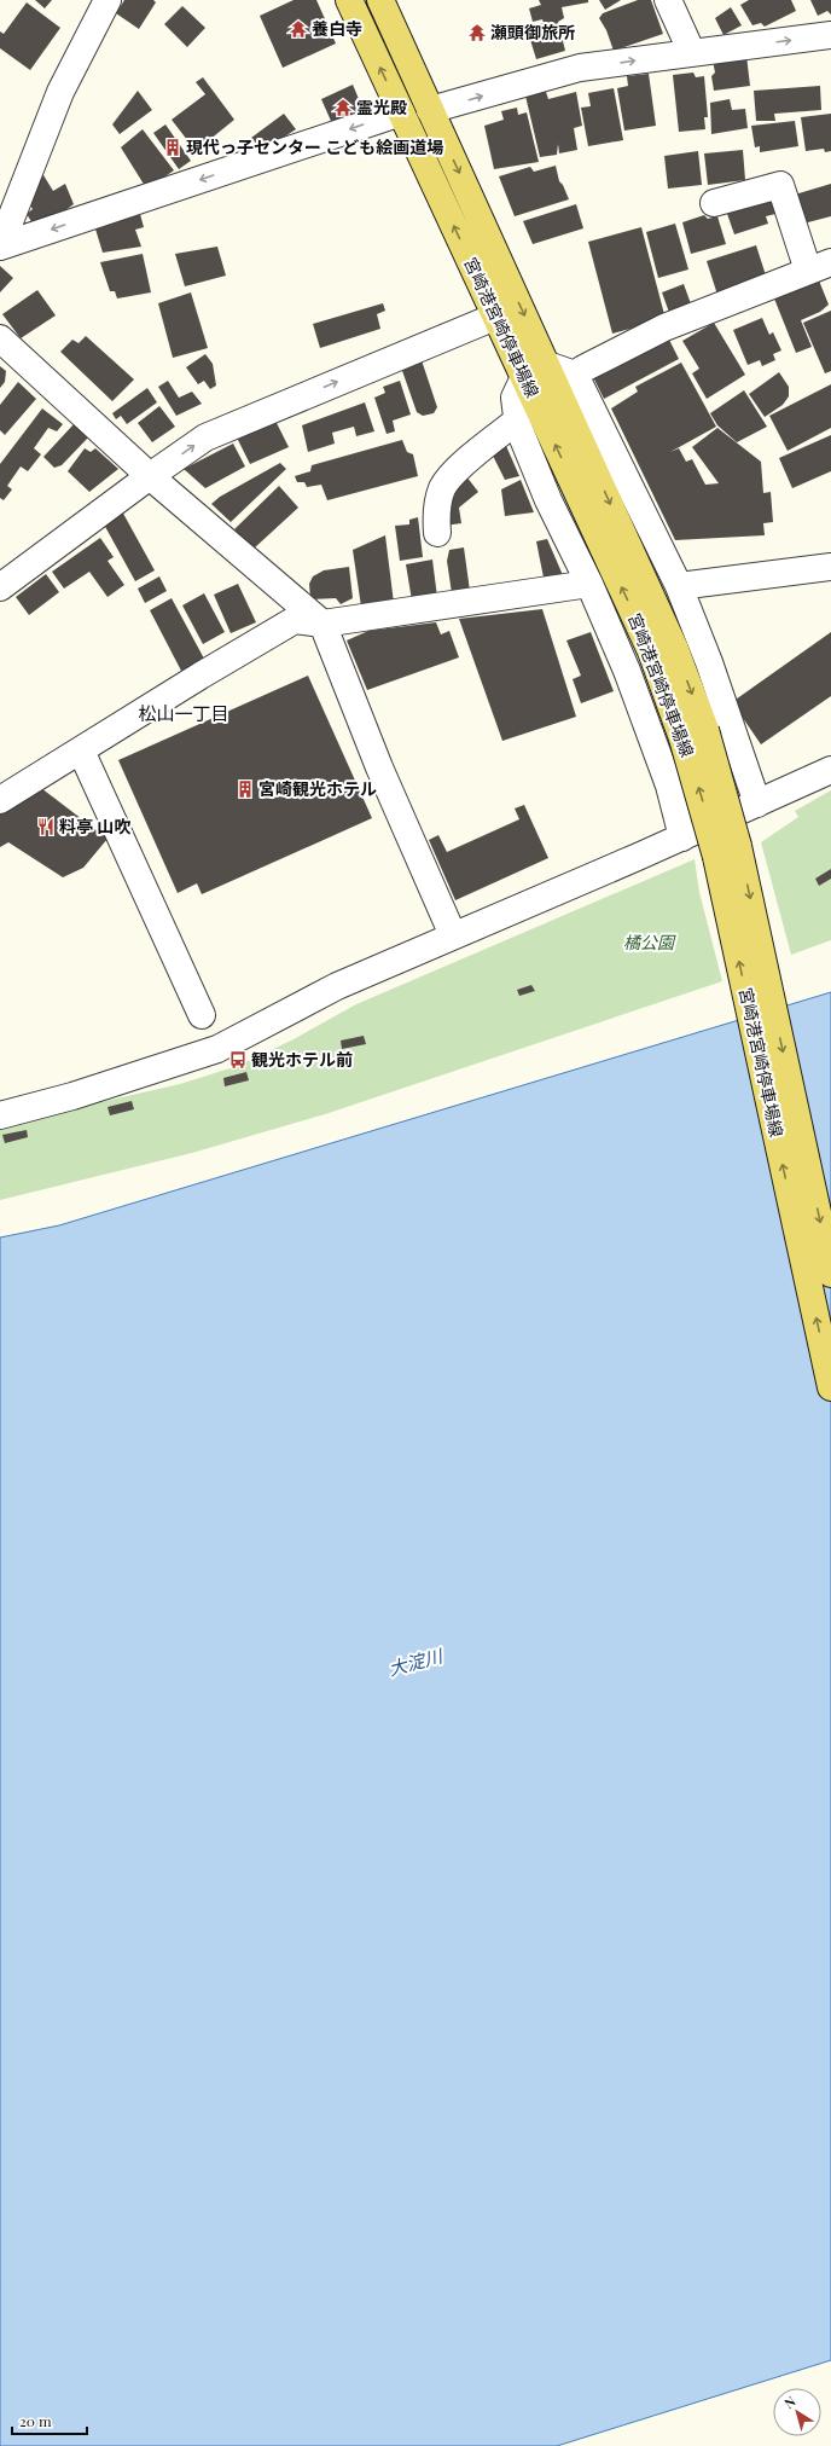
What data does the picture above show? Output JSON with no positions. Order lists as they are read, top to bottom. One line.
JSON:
{"streets":{"main road":["宮崎港宮崎停車場線"]},"districts":["松山一丁目"],"water":["大淀川"],"parks":["橘公園"],"places":{"temple":["養白寺","瀬頭御旅所","霊光殿"],"building":["現代っ子センター こども絵画道場","宮崎観光ホテル"],"restaurant":["料亭 山吹"],"bus stop":["観光ホテル前"]},"scale_bar":"20 m","north":"top left"}
